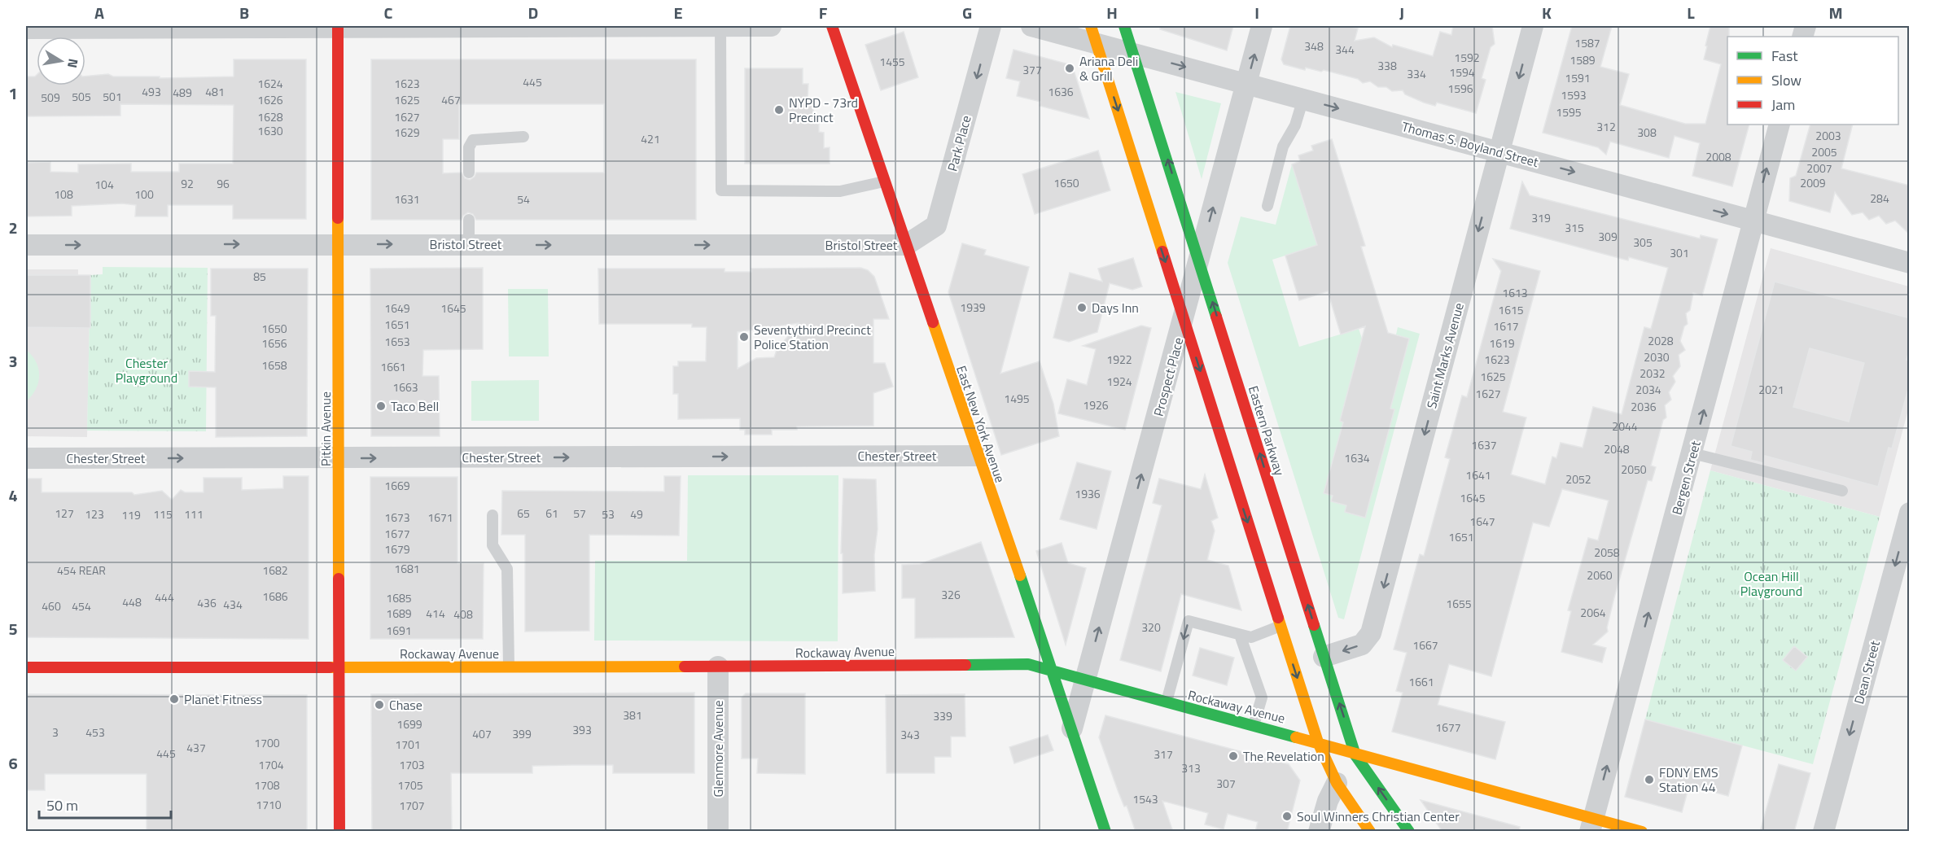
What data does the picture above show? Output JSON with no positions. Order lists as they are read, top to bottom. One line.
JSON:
{"streets":{"main road":["East New York Avenue","Pitkin Avenue","Eastern Parkway","Rockaway Avenue"],"street":["Park Place","Thomas S. Boyland Street","Bristol Street","Saint Marks Avenue","Prospect Place","Chester Street","Bergen Street","Dean Street","Glenmore Avenue"]},"crossings":[["Park Place","Bristol Street"],["Park Place","East New York Avenue"],["Thomas S. Boyland Street","Saint Marks Avenue"],["Thomas S. Boyland Street","Prospect Place"],["Thomas S. Boyland Street","Eastern Parkway"],["Thomas S. Boyland Street","Bergen Street"],["Bristol Street","East New York Avenue"],["Bristol Street","Pitkin Avenue"],["Saint Marks Avenue","Eastern Parkway"],["Prospect Place","East New York Avenue"],["Prospect Place","Eastern Parkway"],["Prospect Place","Rockaway Avenue"],["East New York Avenue","Chester Street"],["East New York Avenue","Rockaway Avenue"],["Pitkin Avenue","Chester Street"],["Pitkin Avenue","Rockaway Avenue"],["Eastern Parkway","Rockaway Avenue"],["Bergen Street","Rockaway Avenue"],["Rockaway Avenue","Glenmore Avenue"]],"one_way":["Park Place","Thomas S. Boyland Street","Bristol Street","Saint Marks Avenue","Prospect Place","Chester Street","Bergen Street","Dean Street"],"parks":["Chester Playground","Ocean Hill Playground"],"places":["Ariana Deli & Grill","NYPD - 73rd Precinct","Days Inn","Seventythird Precinct Police Station","Taco Bell","Planet Fitness","Chase","The Revelation","FDNY EMS Station 44","Soul Winners Christian Center"],"house_numbers":["1587","348","344","1592","1589","1455","338","377","1594","334","1591","445","1624","1623","1596","493","481","1636","489","1593","505","501","509","1626","1625","467","1595","1628","1627","312","1630","1629","308","2003","421","2005","2008","2007","1650","2009","92","96","104","108","100","284","1631","54","319","315","309","305","301","85","1613","1939","1649","1645","1615","1651","1617","1650","2028","1653","1656","1619","2030","1922","1623","1658","1661","2032","1625","1924","1663","2034","2021","1627","1495","1926","2036","2044","1637","2048","1634","2050","1641","2052","1669","1936","1645","127","65","61","57","123","115","111","53","49","119","1673","1671","1647","1677","1651","1679","2058","1681","454 REAR","1682","2060","326","1686","444","1685","448","436","1655","434","460","454","2064","1689","414","408","320","1691","1667","1661","381","339","1699","1677","393","3","453","407","399","343","1700","1701","437","445","317","1704","1703","313","307","1708","1705","1543","1710","1707"],"legend":["Fast","Slow","Jam"],"scale_bar":"50 m","north":"right","grid":{"columns":["A","B","C","D","E","F","G","H","I","J","K","L","M"],"rows":["1","2","3","4","5","6"]}}
